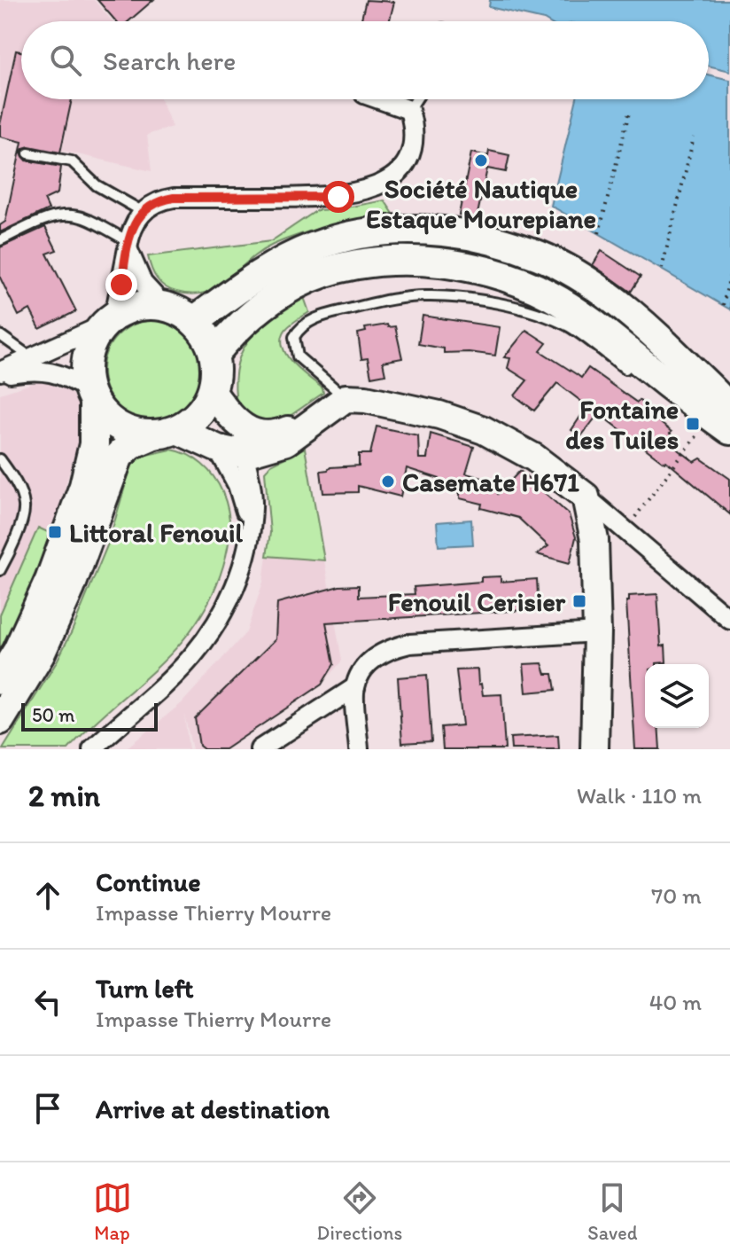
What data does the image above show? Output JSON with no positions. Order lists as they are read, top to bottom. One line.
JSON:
{"places":{"other":["Société Nautique Estaque Mourepiane","Casemate H671"],"transit":["Fontaine des Tuiles","Littoral Fenouil","Fenouil Cerisier"]},"scale_bar":"50 m","page":{"search":"Search here","scale":"50 m","heading":["2 min","Walk · 110 m"],"list":[["Continue","Impasse Thierry Mourre","70 m"],["Turn left","Impasse Thierry Mourre","40 m"],"Arrive at destination"],"nav":["Map","Directions","Saved"]}}
